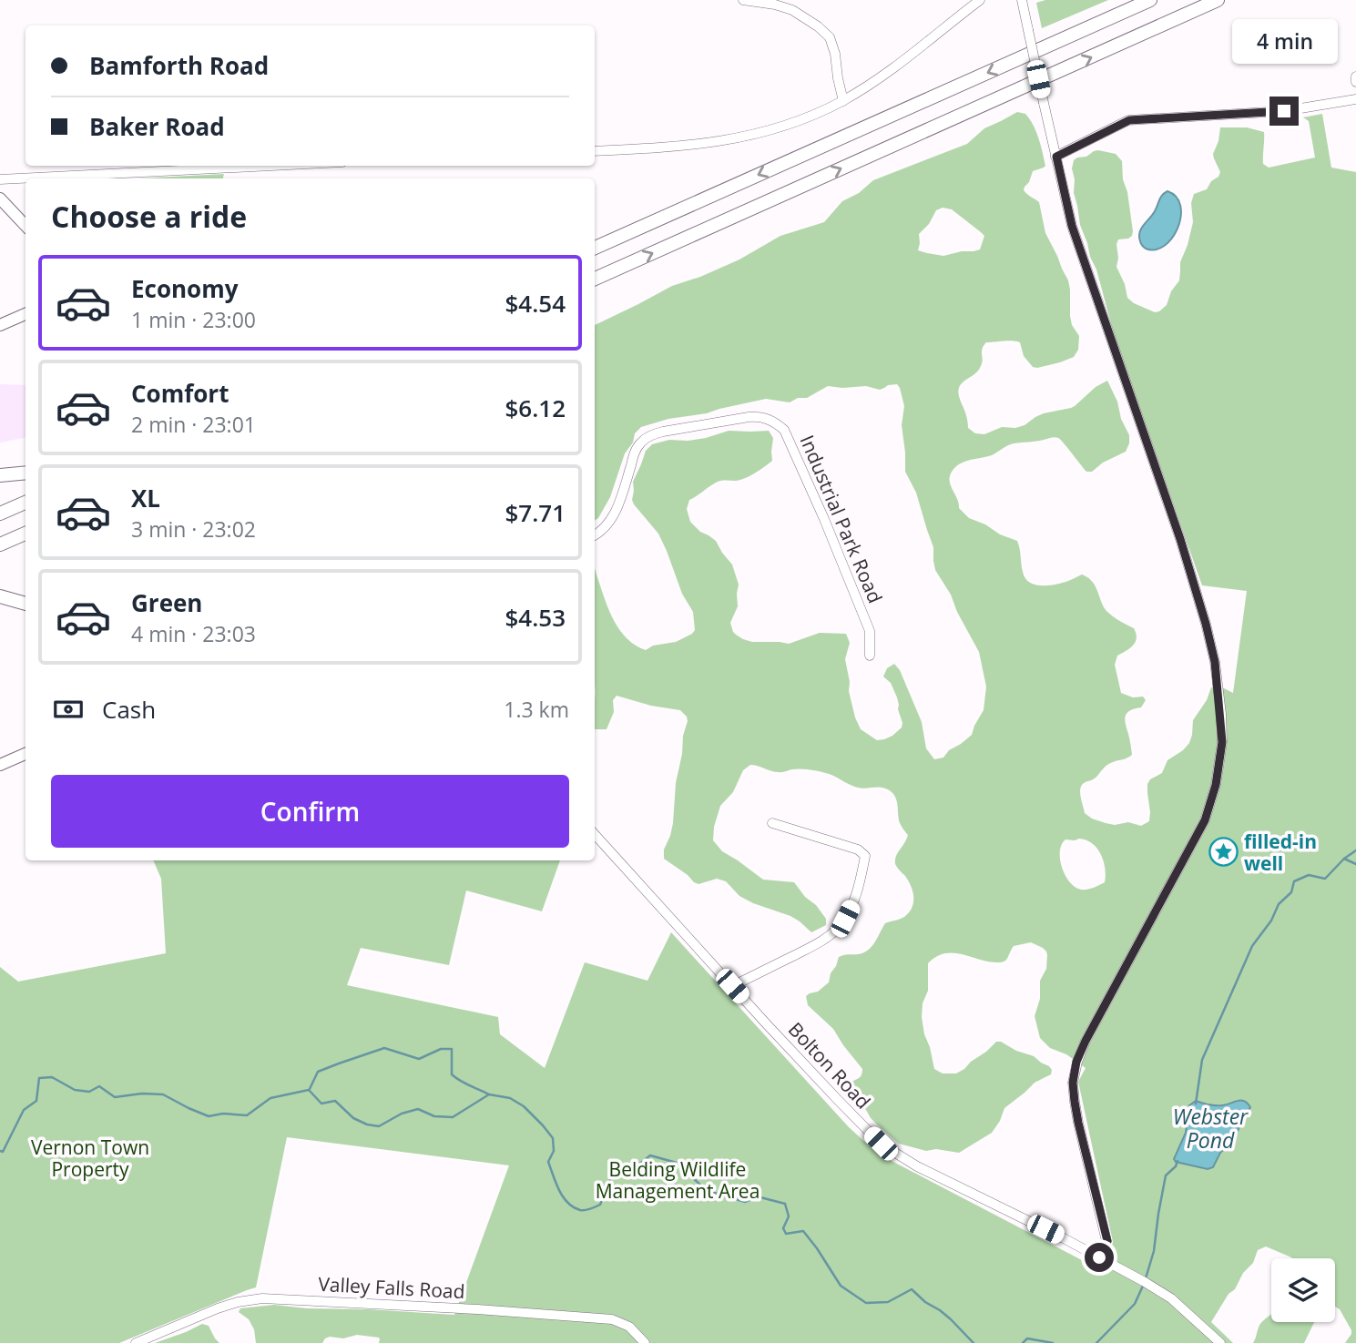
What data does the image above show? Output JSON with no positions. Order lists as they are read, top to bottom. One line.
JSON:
{"streets":{"street":["Industrial Park Road","Bolton Road","Valley Falls Road"]},"water":["Webster Pond"],"parks":["Vernon Town Property","Belding Wildlife Management Area"],"places":{"place":["filled-in well"]},"page":{"bubble":"4 min","banner":["Bamforth Road","Baker Road"],"heading":"Choose a ride","list":[{"name":"Economy","note":"1 min · 23:00","value":"$4.54"},{"name":"Comfort","note":"2 min · 23:01","value":"$6.12"},{"name":"XL","note":"3 min · 23:02","value":"$7.71"},{"name":"Green","note":"4 min · 23:03","value":"$4.53"}],"pay":["Cash","1.3 km"],"buttons":"Confirm"}}
